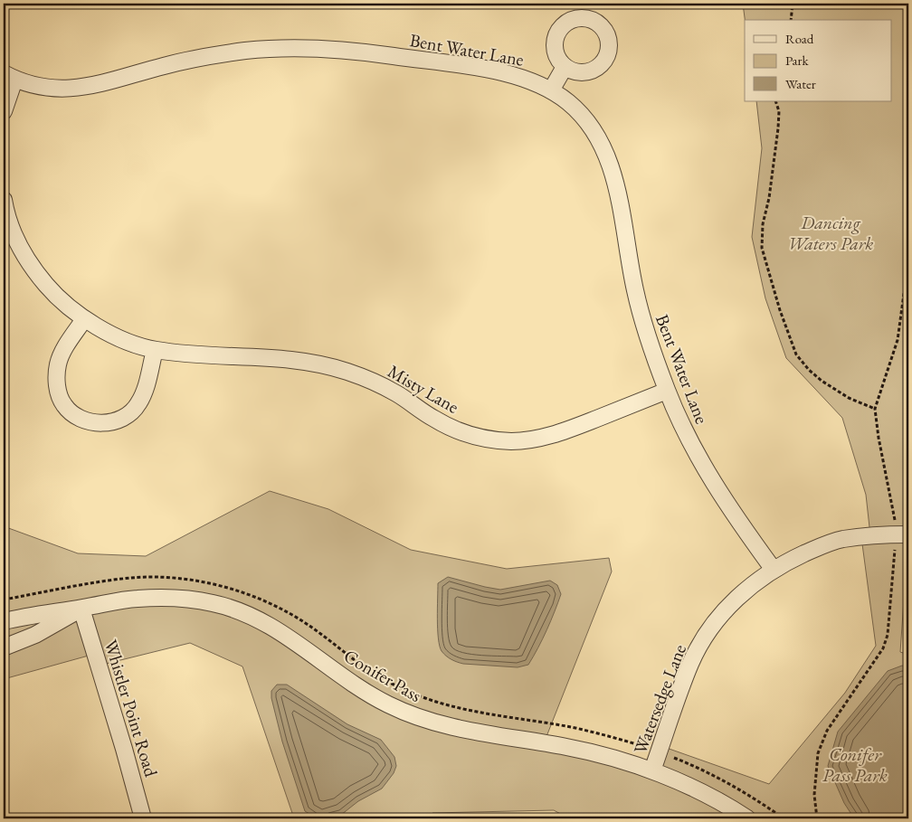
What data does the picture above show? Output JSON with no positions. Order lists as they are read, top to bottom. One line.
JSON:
{"streets":{"street":["Bent Water Lane","Misty Lane","Conifer Pass","Watersedge Lane","Whistler Point Road"]},"crossings":[["Bent Water Lane","Misty Lane"],["Bent Water Lane","Watersedge Lane"],["Conifer Pass","Watersedge Lane"],["Conifer Pass","Whistler Point Road"]],"parks":["Dancing Waters Park","Conifer Pass Park"],"legend":["Road","Park","Water"]}
